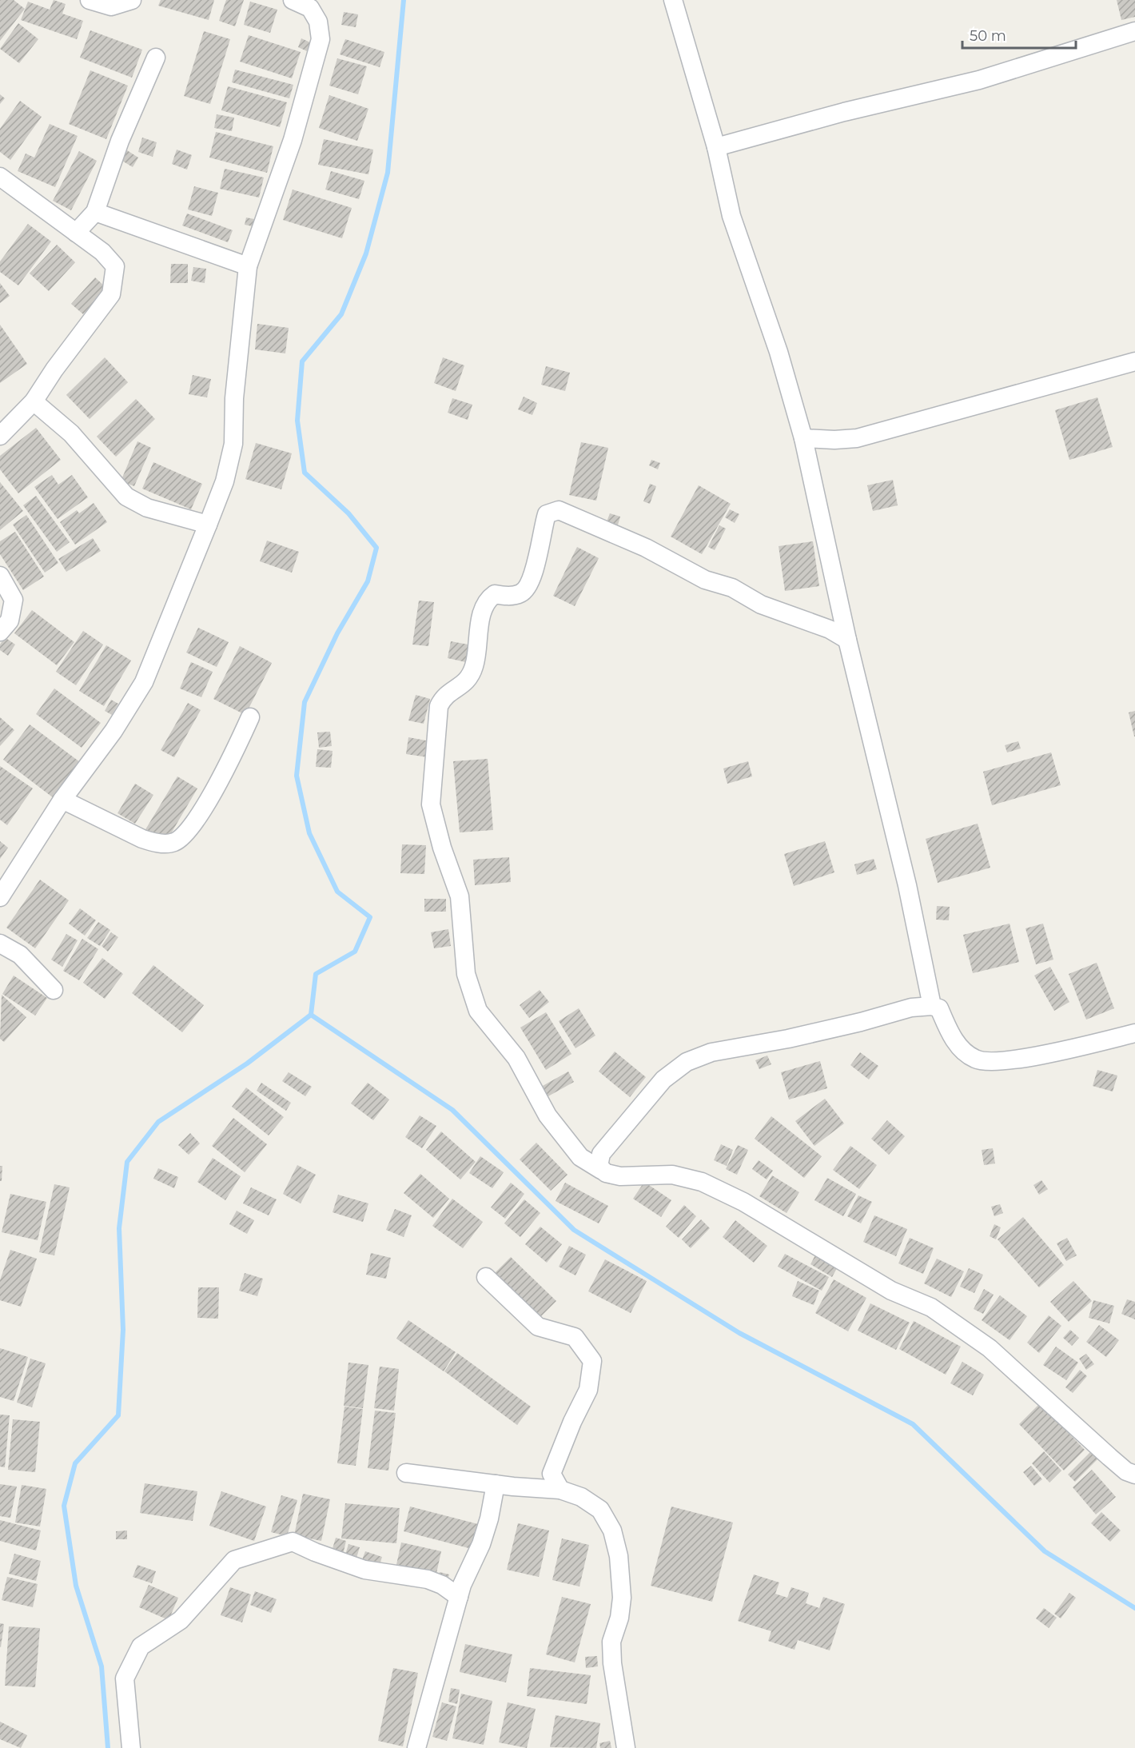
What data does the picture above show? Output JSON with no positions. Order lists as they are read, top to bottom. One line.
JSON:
{"scale_bar":"50 m"}
